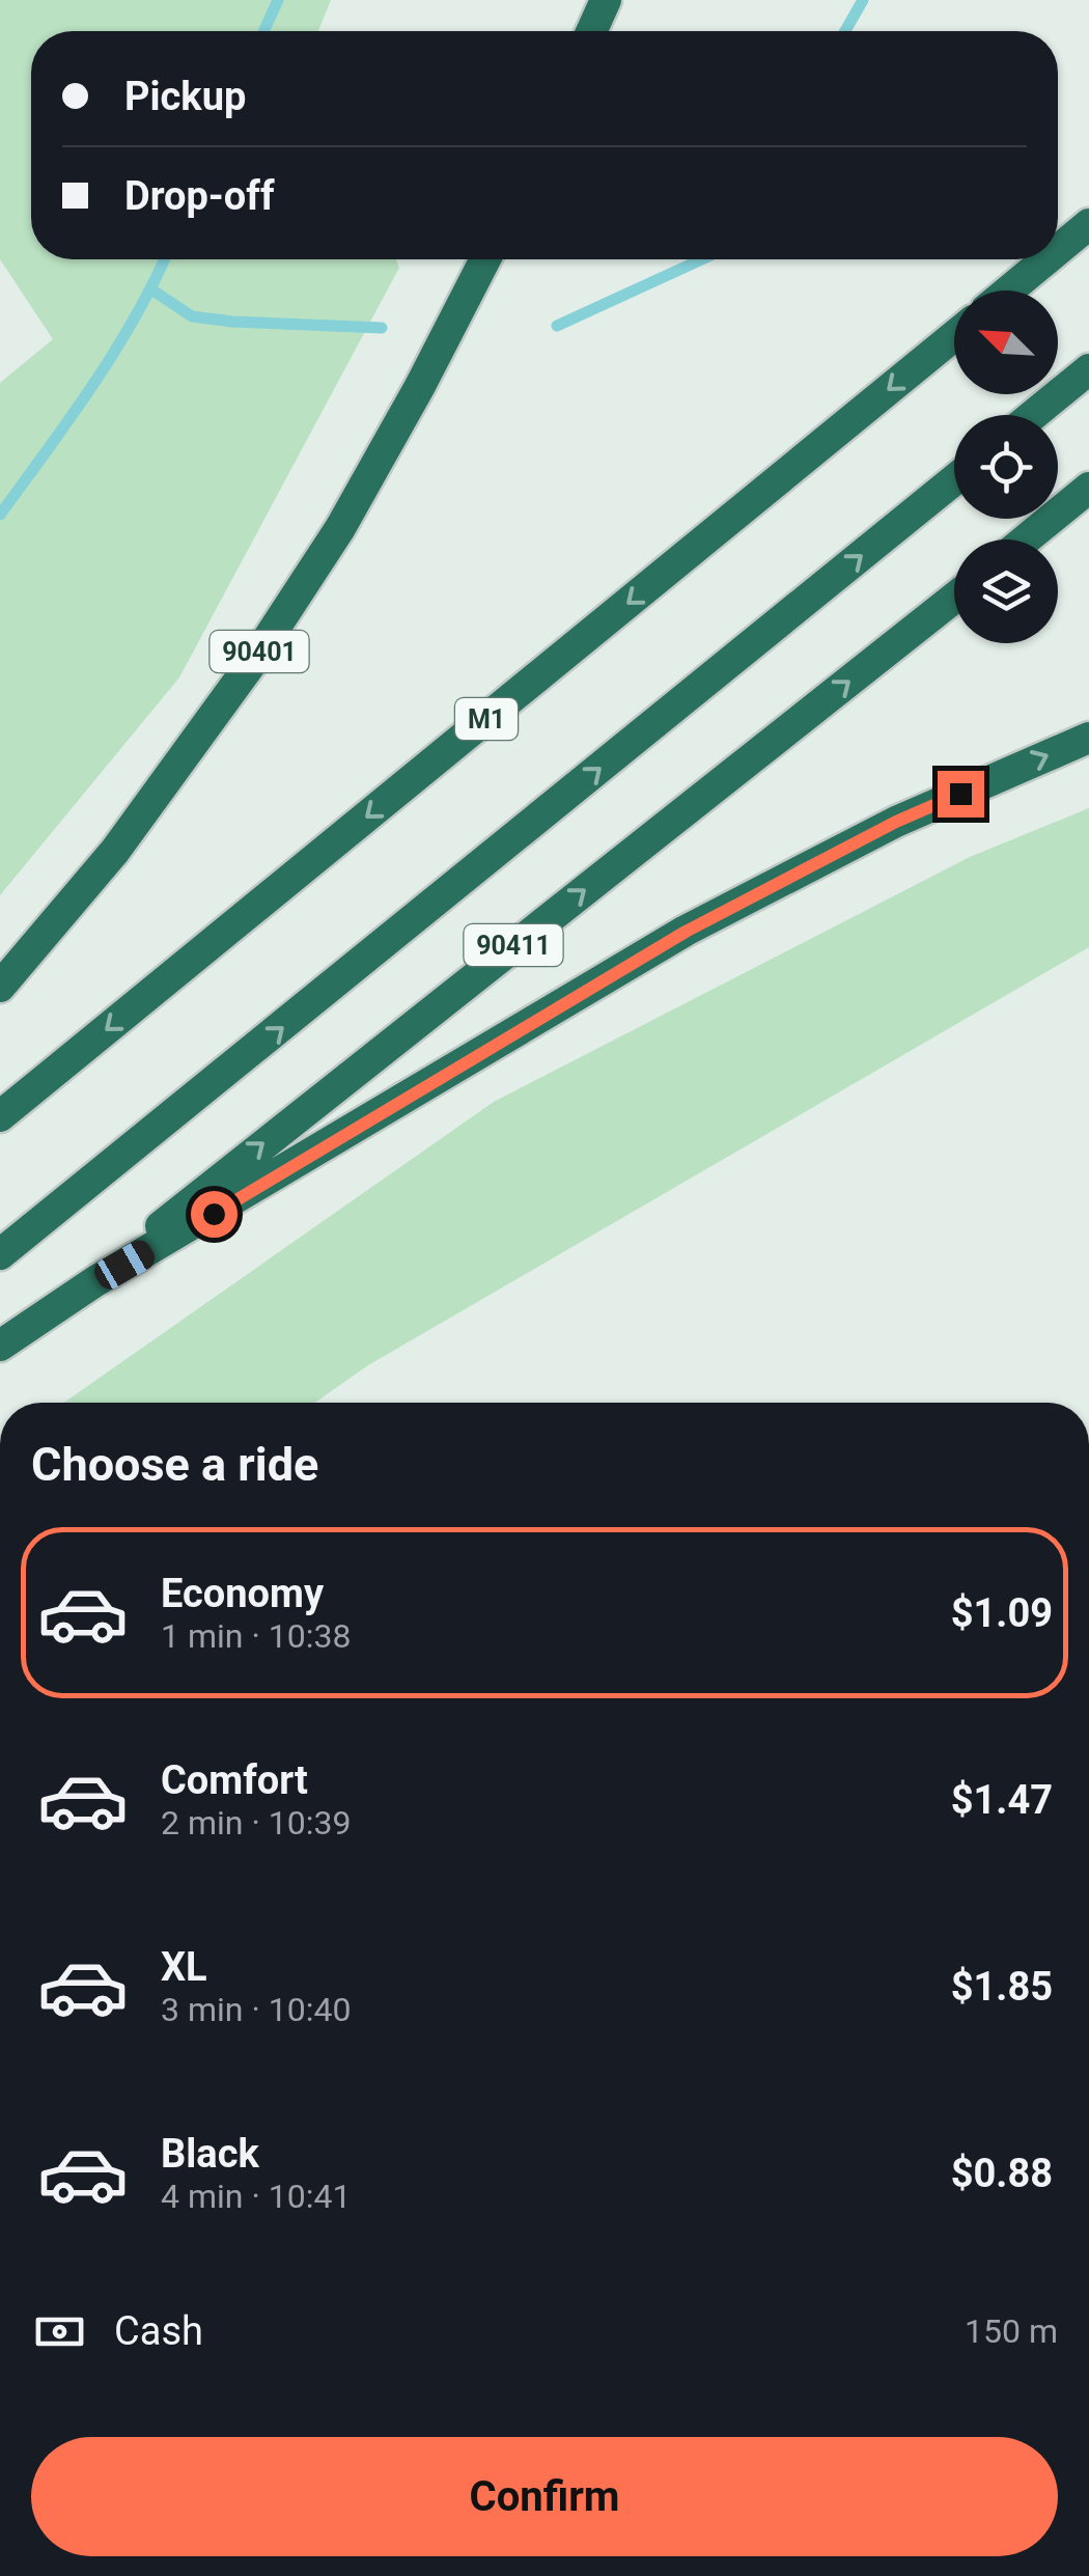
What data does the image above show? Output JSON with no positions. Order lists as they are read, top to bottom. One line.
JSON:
{"streets":{"highway":["90401","M1","90411"]},"north":"top left","page":{"banner":["Pickup","Drop-off"],"heading":"Choose a ride","list":[{"name":"Economy","note":"1 min · 10:38","value":"$1.09"},{"name":"Comfort","note":"2 min · 10:39","value":"$1.47"},{"name":"XL","note":"3 min · 10:40","value":"$1.85"},{"name":"Black","note":"4 min · 10:41","value":"$0.88"}],"pay":["Cash","150 m"],"buttons":"Confirm"}}
